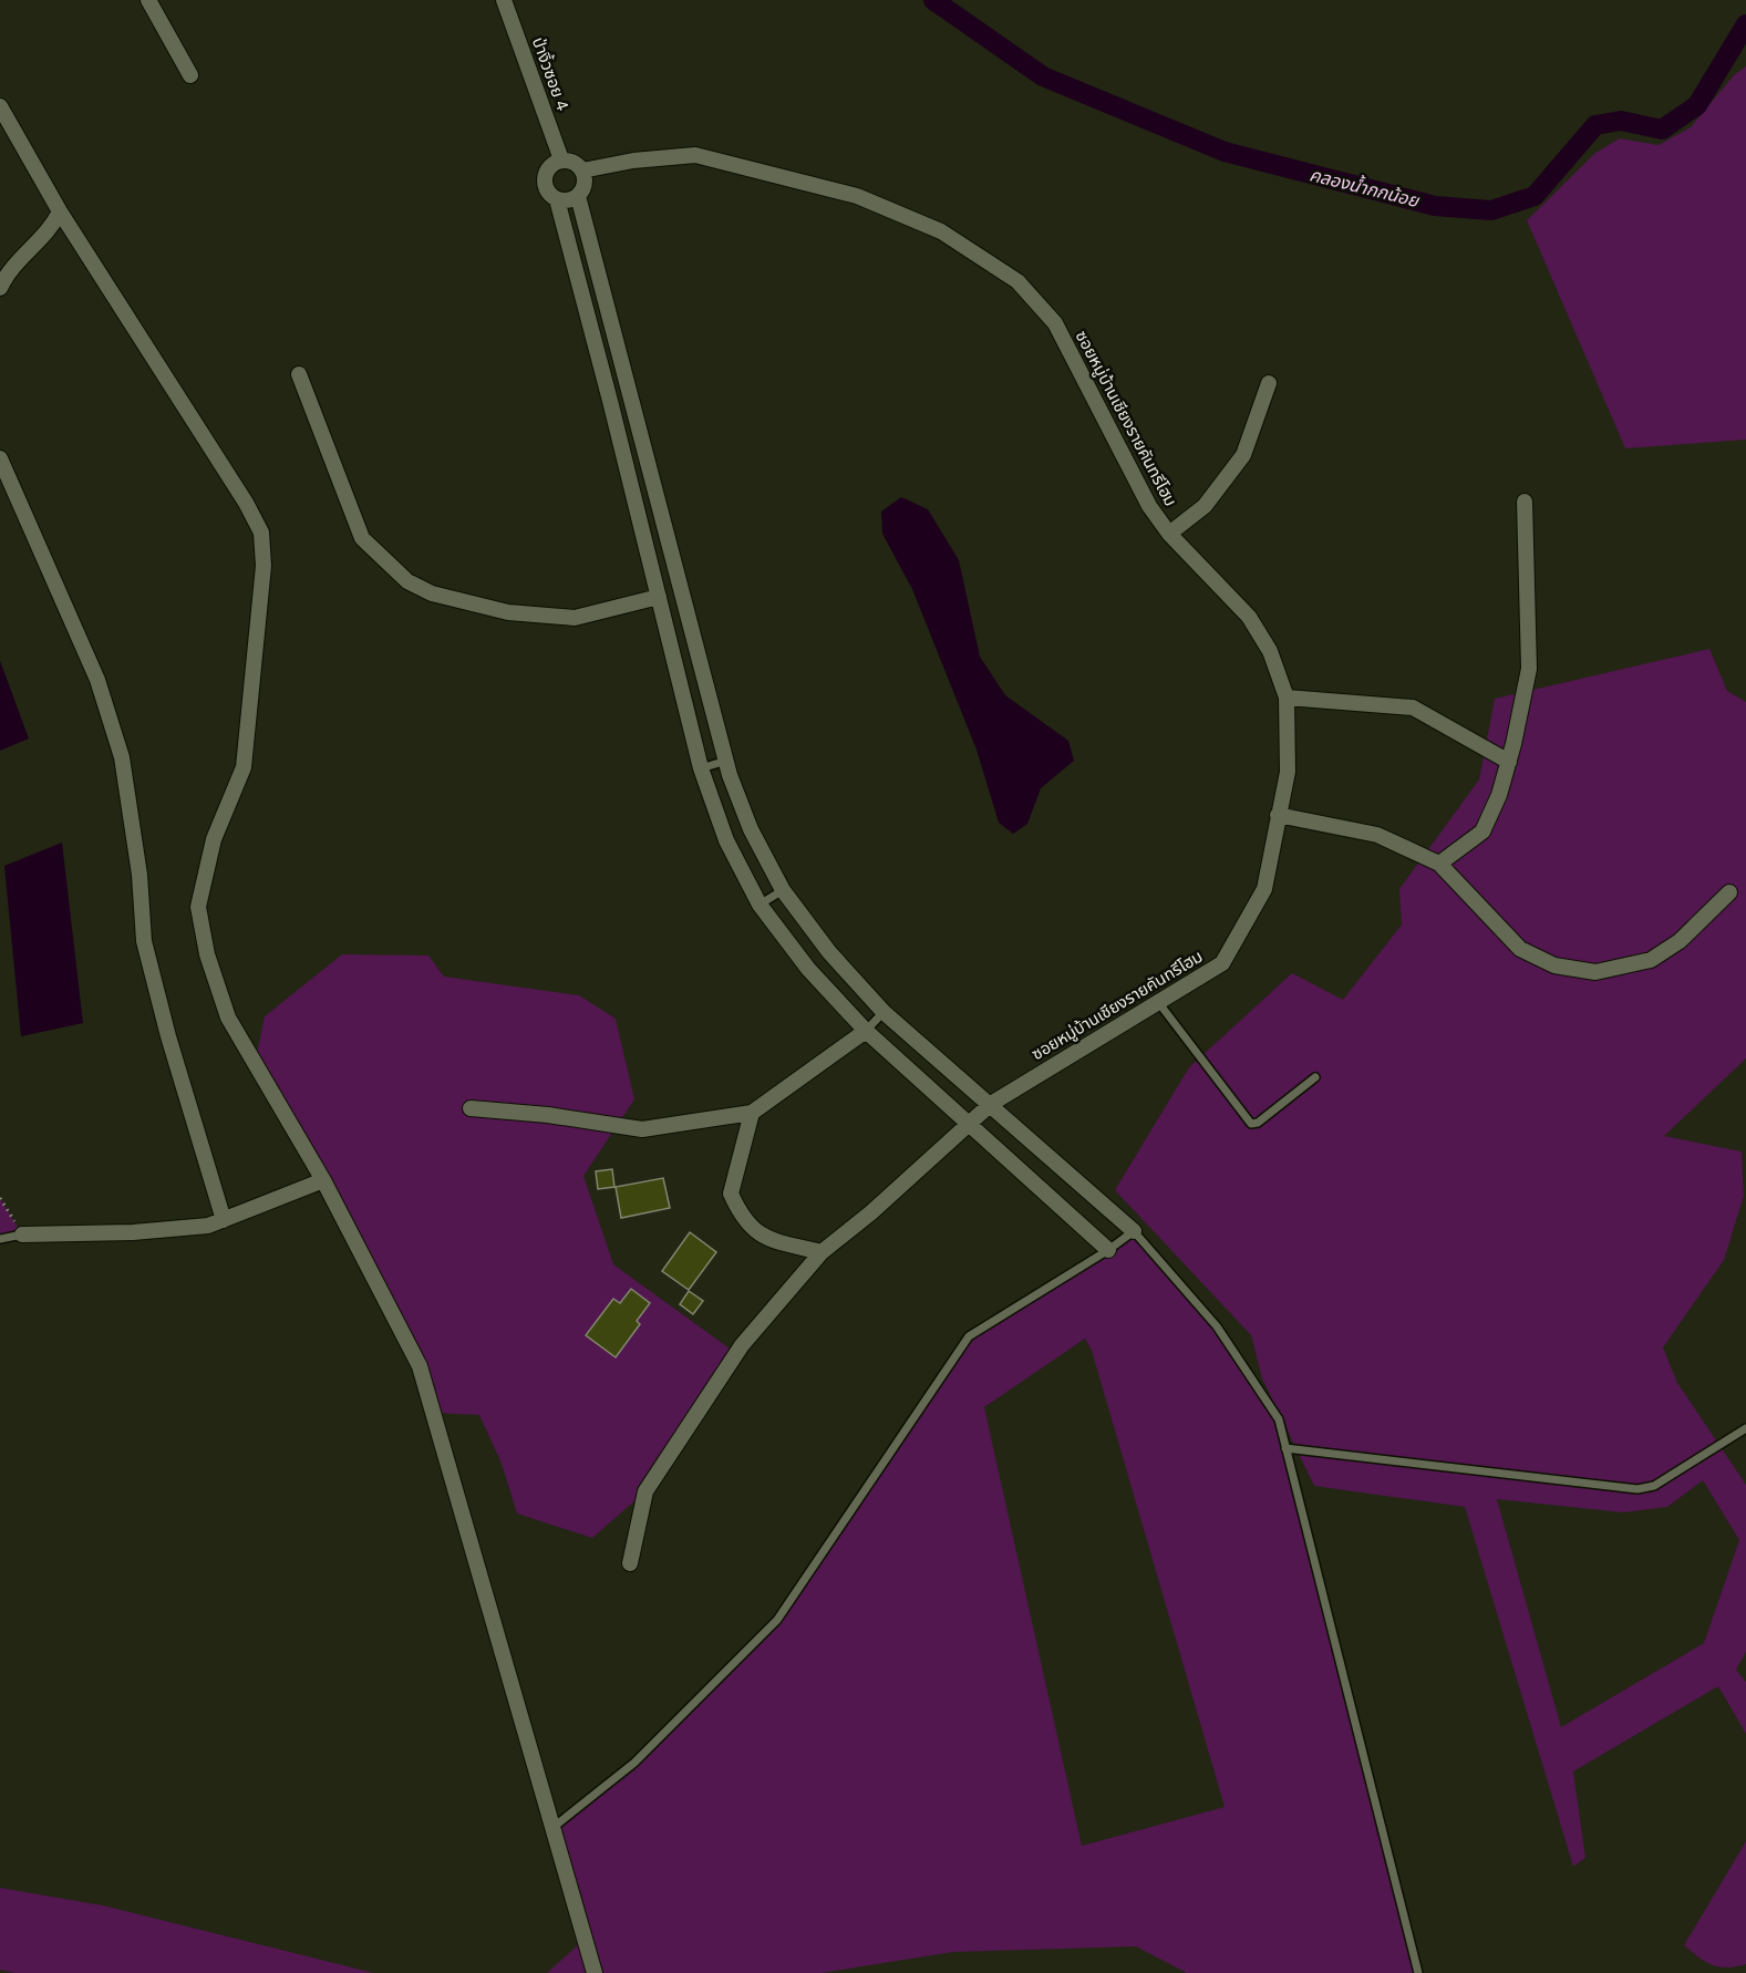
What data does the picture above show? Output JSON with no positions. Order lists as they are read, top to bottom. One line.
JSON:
{"streets":{"street":["ป่างิ้วซอย 4","ซอยหมู่บ้านเชียงรายคันทรีโฮม"]},"crossings":[["ป่างิ้วซอย 4","ซอยหมู่บ้านเชียงรายคันทรีโฮม"]],"water":["คลองน้ำกกน้อย"]}
